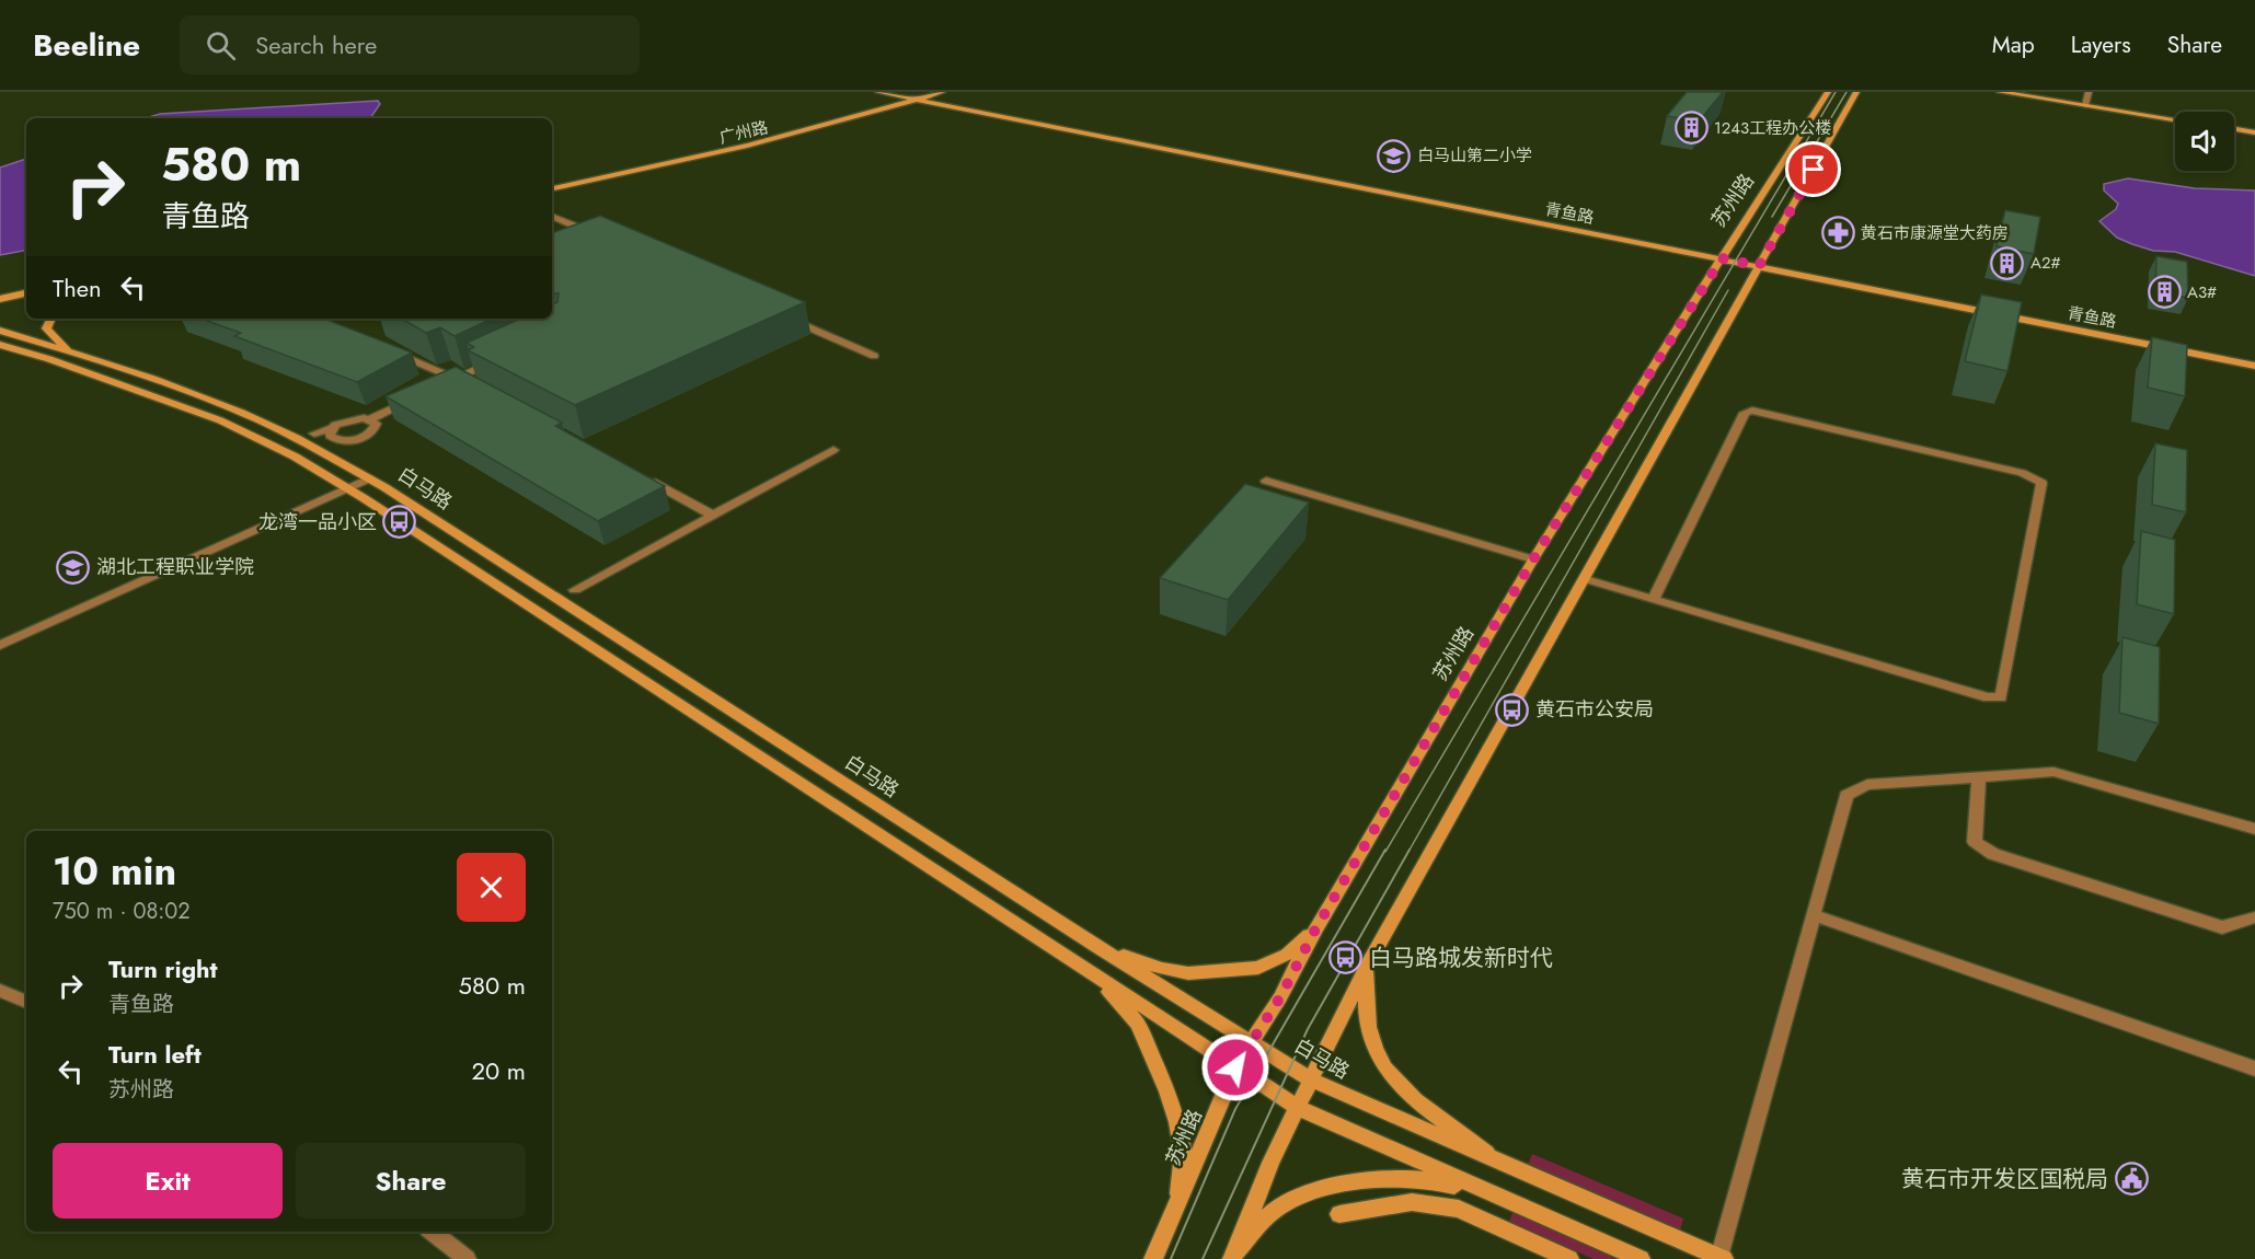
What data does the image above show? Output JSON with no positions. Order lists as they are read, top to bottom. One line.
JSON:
{"streets":{"street":["广州路","苏州路","青鱼路","白马路"]},"crossings":[["广州路","青鱼路"],["苏州路","青鱼路"],["苏州路","白马路"]],"places":{"building":["1243工程办公楼","A2#","A3#"],"school or university":["白马山第二小学","湖北工程职业学院"],"pharmacy":["黄石市康源堂大药房"],"bus stop":["龙湾一品小区","黄石市公安局","白马路城发新时代"],"public building":["黄石市开发区国税局"]},"page":{"header":"Beeline","search":"Search here","nav":["Map","Layers","Share"],"turn":["580 m","青鱼路"],"then":"Then","heading":["10 min","750 m · 08:02"],"list":[{"name":"Turn right","note":"青鱼路","value":"580 m"},{"name":"Turn left","note":"苏州路","value":"20 m"}],"buttons":["Exit","Share"]}}
